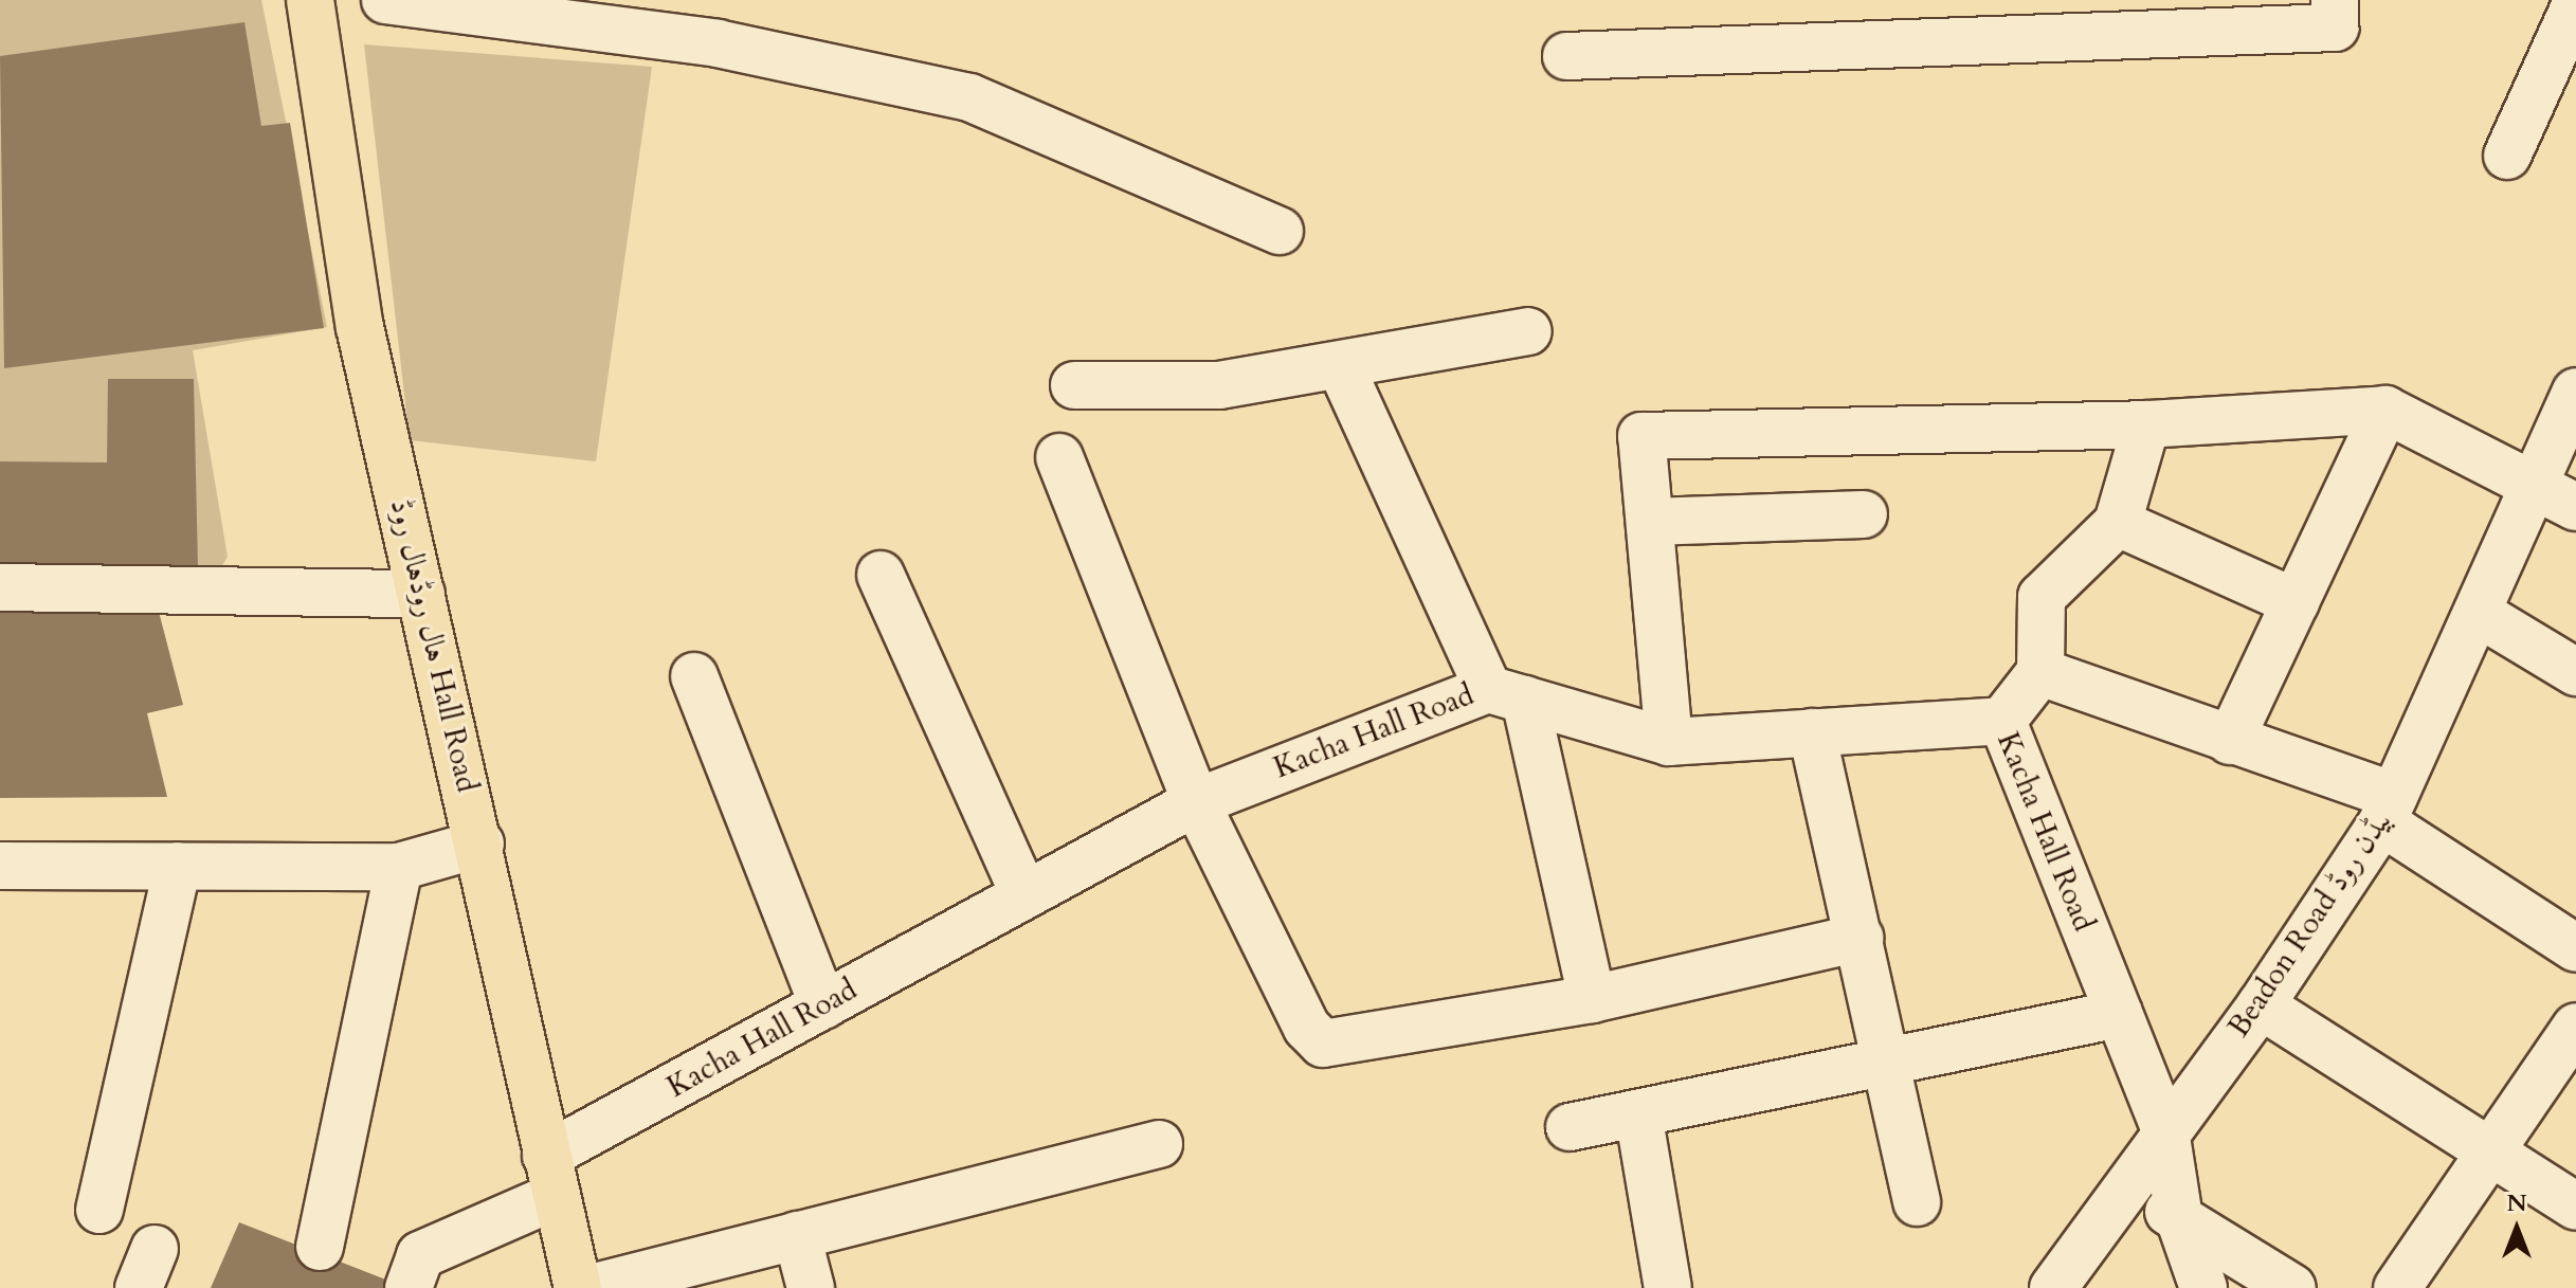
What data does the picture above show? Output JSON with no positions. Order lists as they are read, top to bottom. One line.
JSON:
{"streets":{"main road":["ہال روڈہال روڈ Hall Road"],"street":["Kacha Hall Road","Beadon Road بیڈن روڈ"]},"crossings":[["ہال روڈہال روڈ Hall Road","Kacha Hall Road"],["Kacha Hall Road","Beadon Road بیڈن روڈ"]],"north":"top"}
